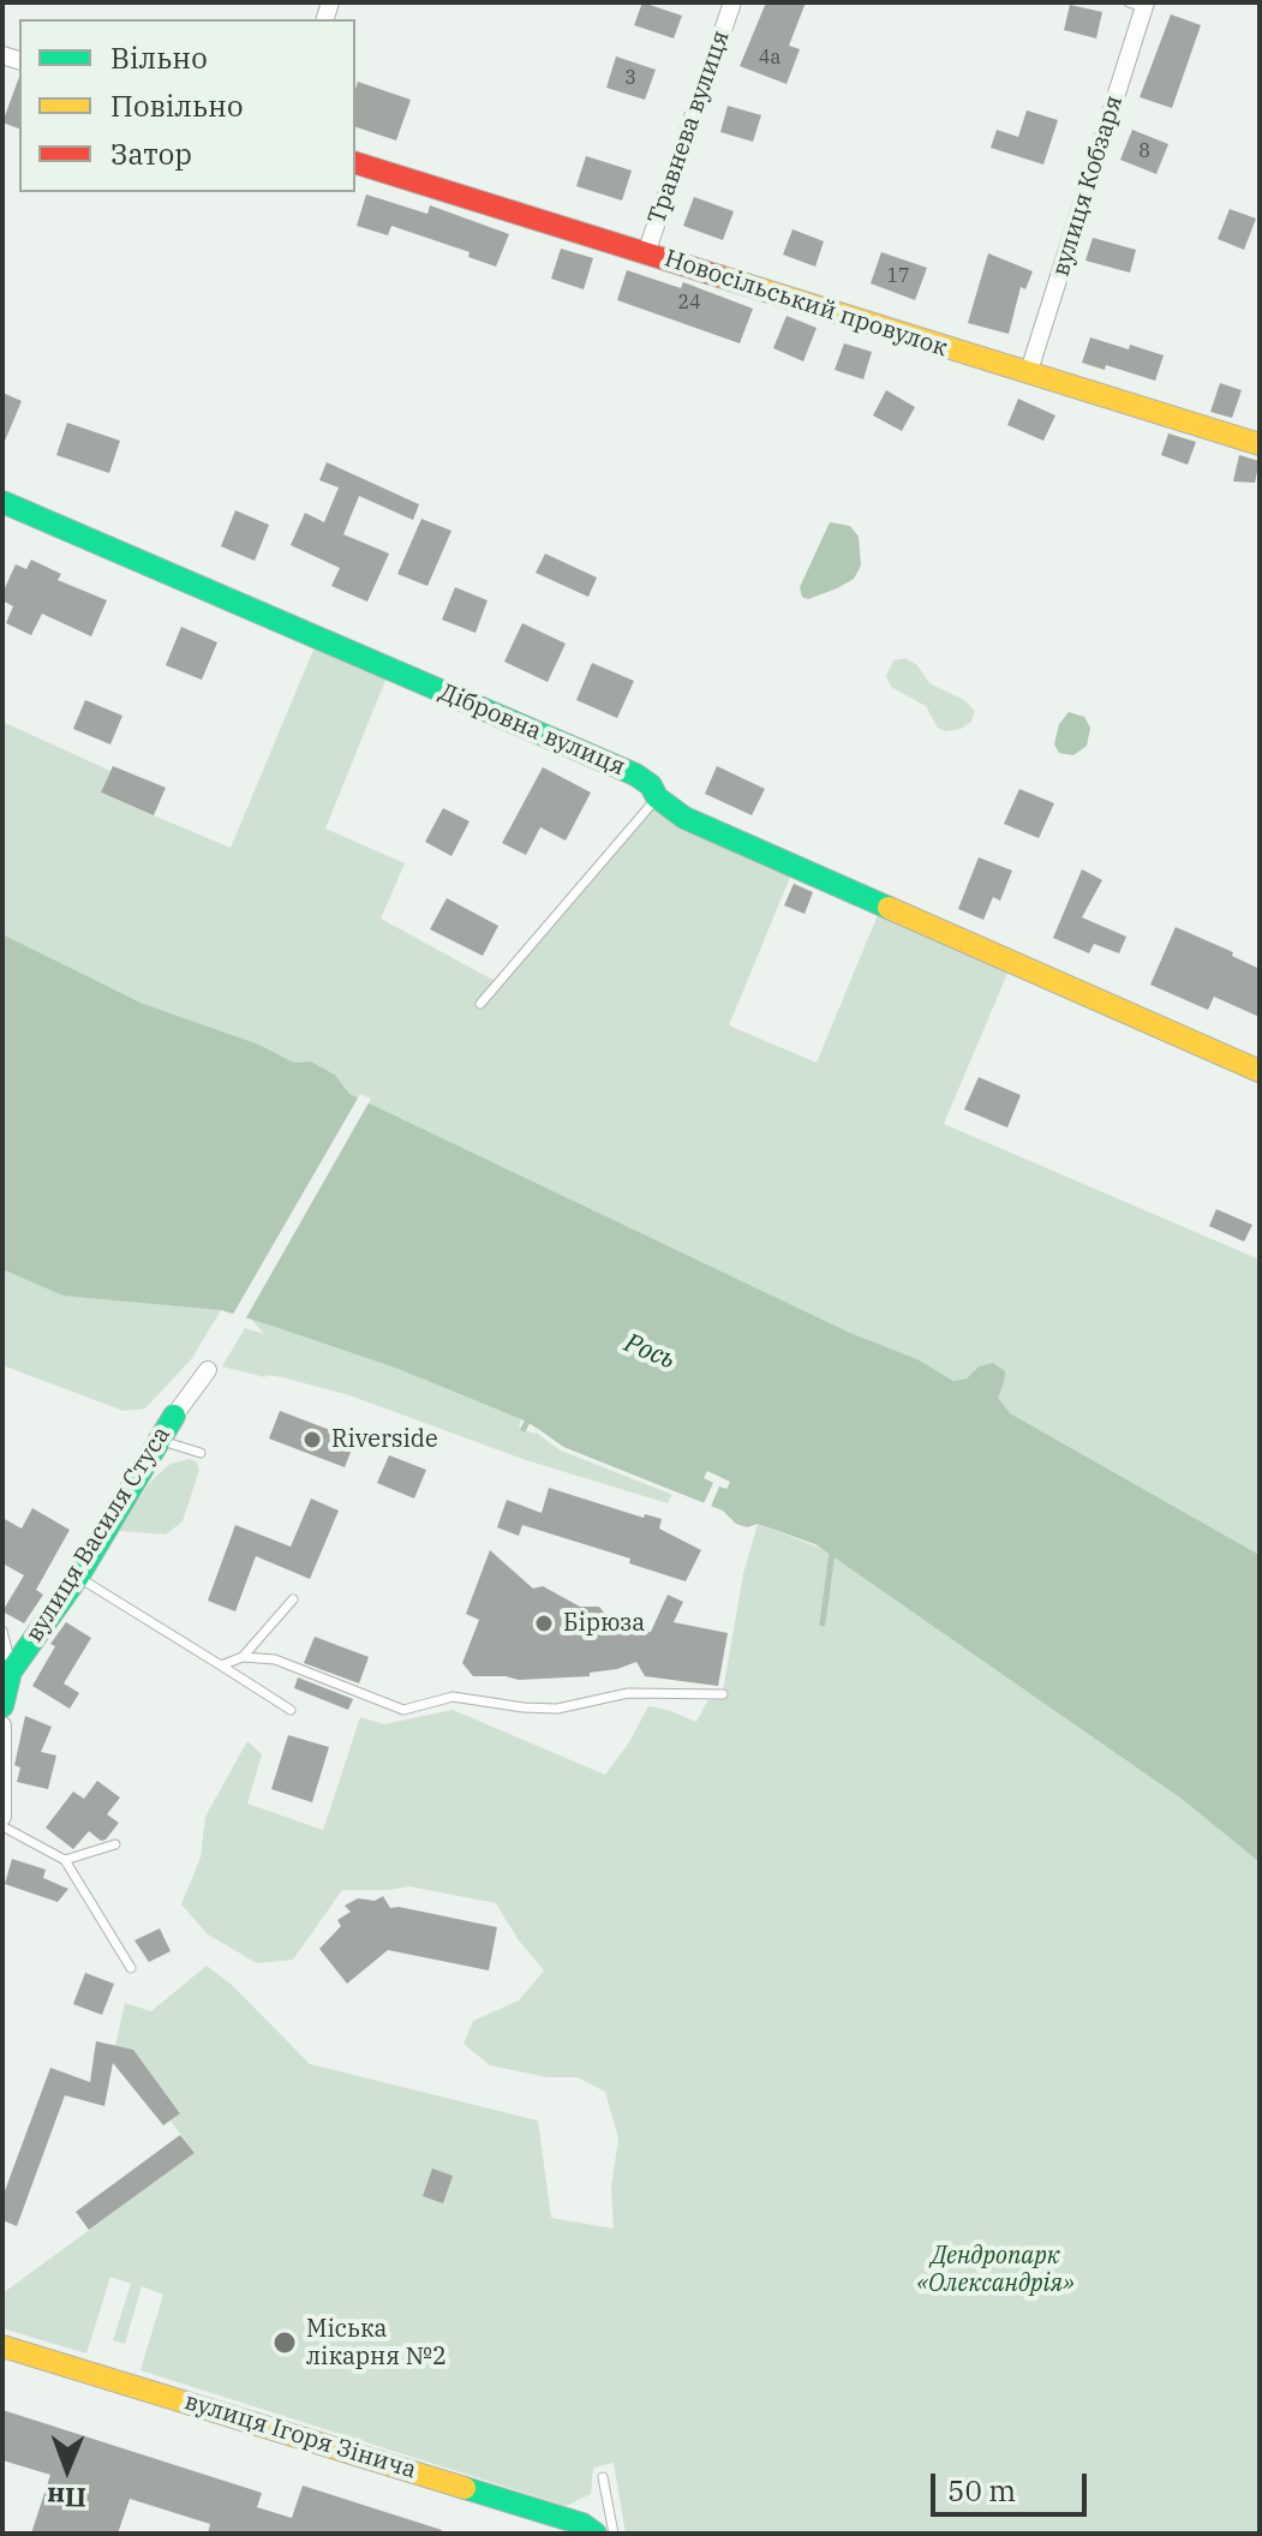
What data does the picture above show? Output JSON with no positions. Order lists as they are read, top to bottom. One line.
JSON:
{"streets":{"street":["Травнева вулиця","вулиця Кобзаря","Новосільський провулок","Дібровна вулиця","вулиця Василя Стуса","вулиця Ігоря Зінича"]},"crossings":[["Травнева вулиця","Новосільський провулок"],["вулиця Кобзаря","Новосільський провулок"]],"water":["Рось"],"parks":["Дендропарк «Олександрія»"],"places":["Riverside","Бірюза","Міська лікарня №2"],"house_numbers":["4а","3","8","17","24"],"legend":["Вільно","Повільно","Затор"],"scale_bar":"50 m","north":"bottom"}
